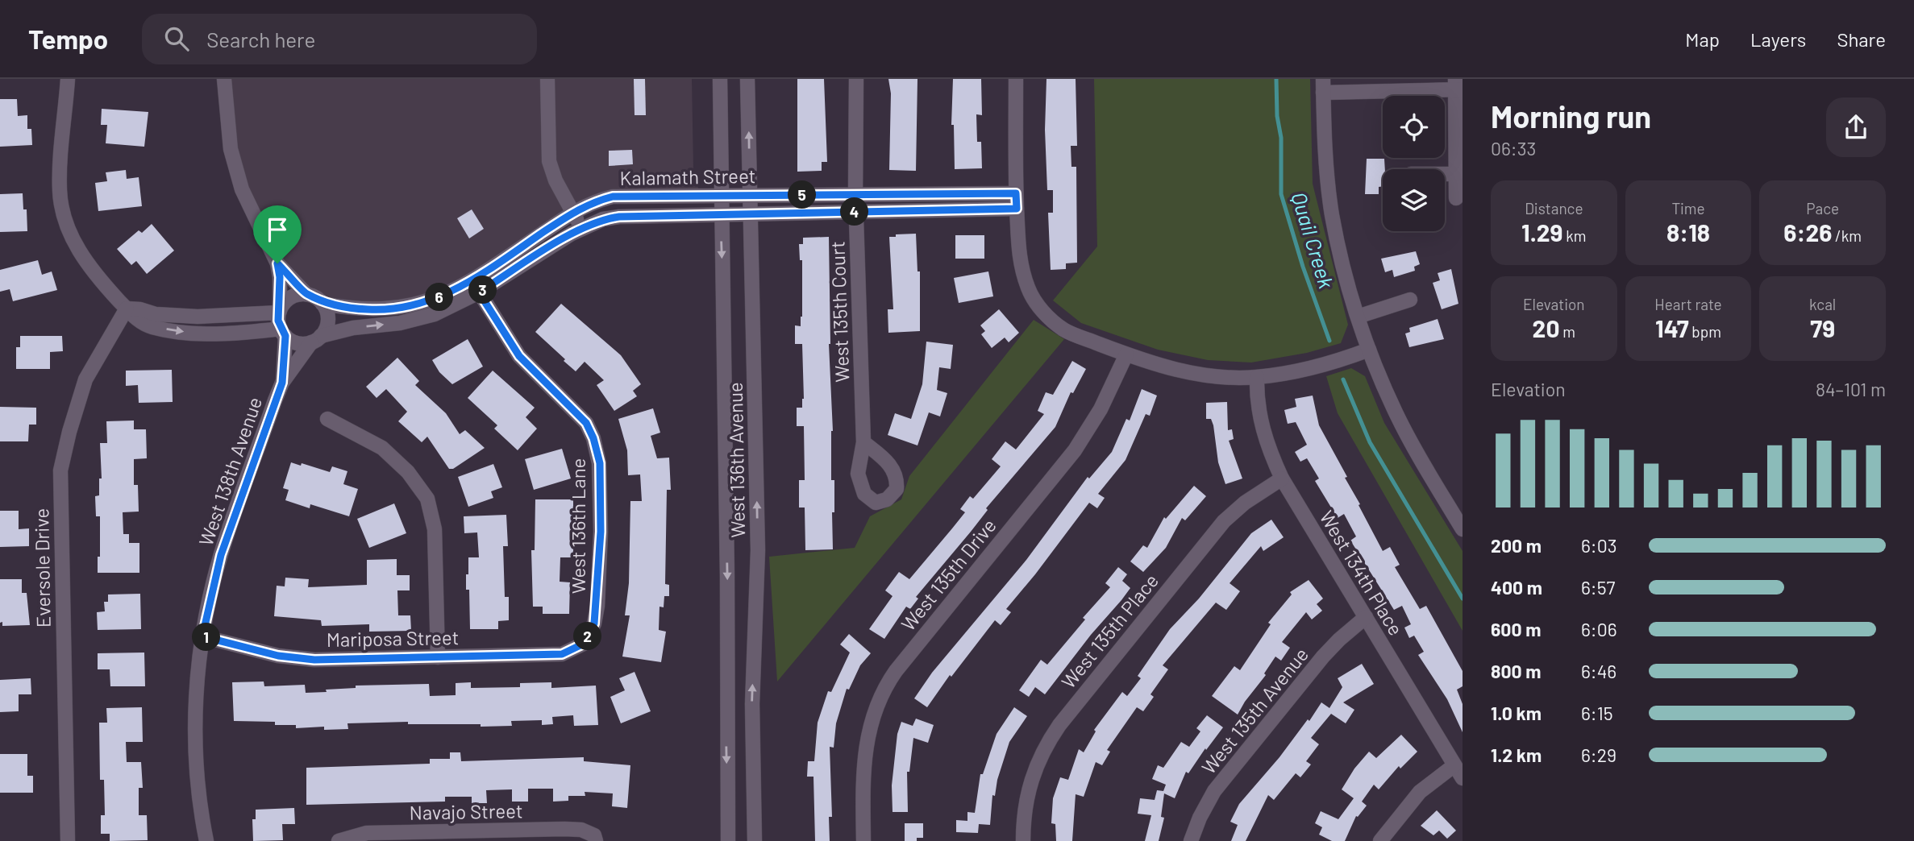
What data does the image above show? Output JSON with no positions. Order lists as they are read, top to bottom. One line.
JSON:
{"streets":{"street":["Kalamath Street","West 135th Court","West 136th Avenue","West 138th Avenue","West 136th Lane","Eversole Drive","West 134th Place","West 135th Drive","West 135th Place","Mariposa Street","West 135th Avenue","Navajo Street"]},"crossings":[["Kalamath Street","West 135th Court"],["Kalamath Street","West 136th Avenue"],["Kalamath Street","West 138th Avenue"],["Kalamath Street","West 136th Lane"],["West 138th Avenue","Mariposa Street"],["West 136th Lane","Mariposa Street"],["West 134th Place","West 135th Place"],["West 134th Place","West 135th Avenue"]],"water":["Quail Creek"],"page":{"header":"Tempo","search":"Search here","nav":["Map","Layers","Share"],"heading":["Morning run","06:33"],"stats":[["Distance","1.29 km"],["Time","8:18"],["Pace","6:26 /km"],["Elevation","20 m"],["Heart rate","147 bpm"],["kcal","79"]],"pins":["5","4","3","6","2","1"],"chart":["Elevation","84–101 m"],"list":[{"name":"200 m","note":"6:03"},{"name":"400 m","note":"6:57"},{"name":"600 m","note":"6:06"},{"name":"800 m","note":"6:46"},{"name":"1.0 km","note":"6:15"},{"name":"1.2 km","note":"6:29"}]}}
